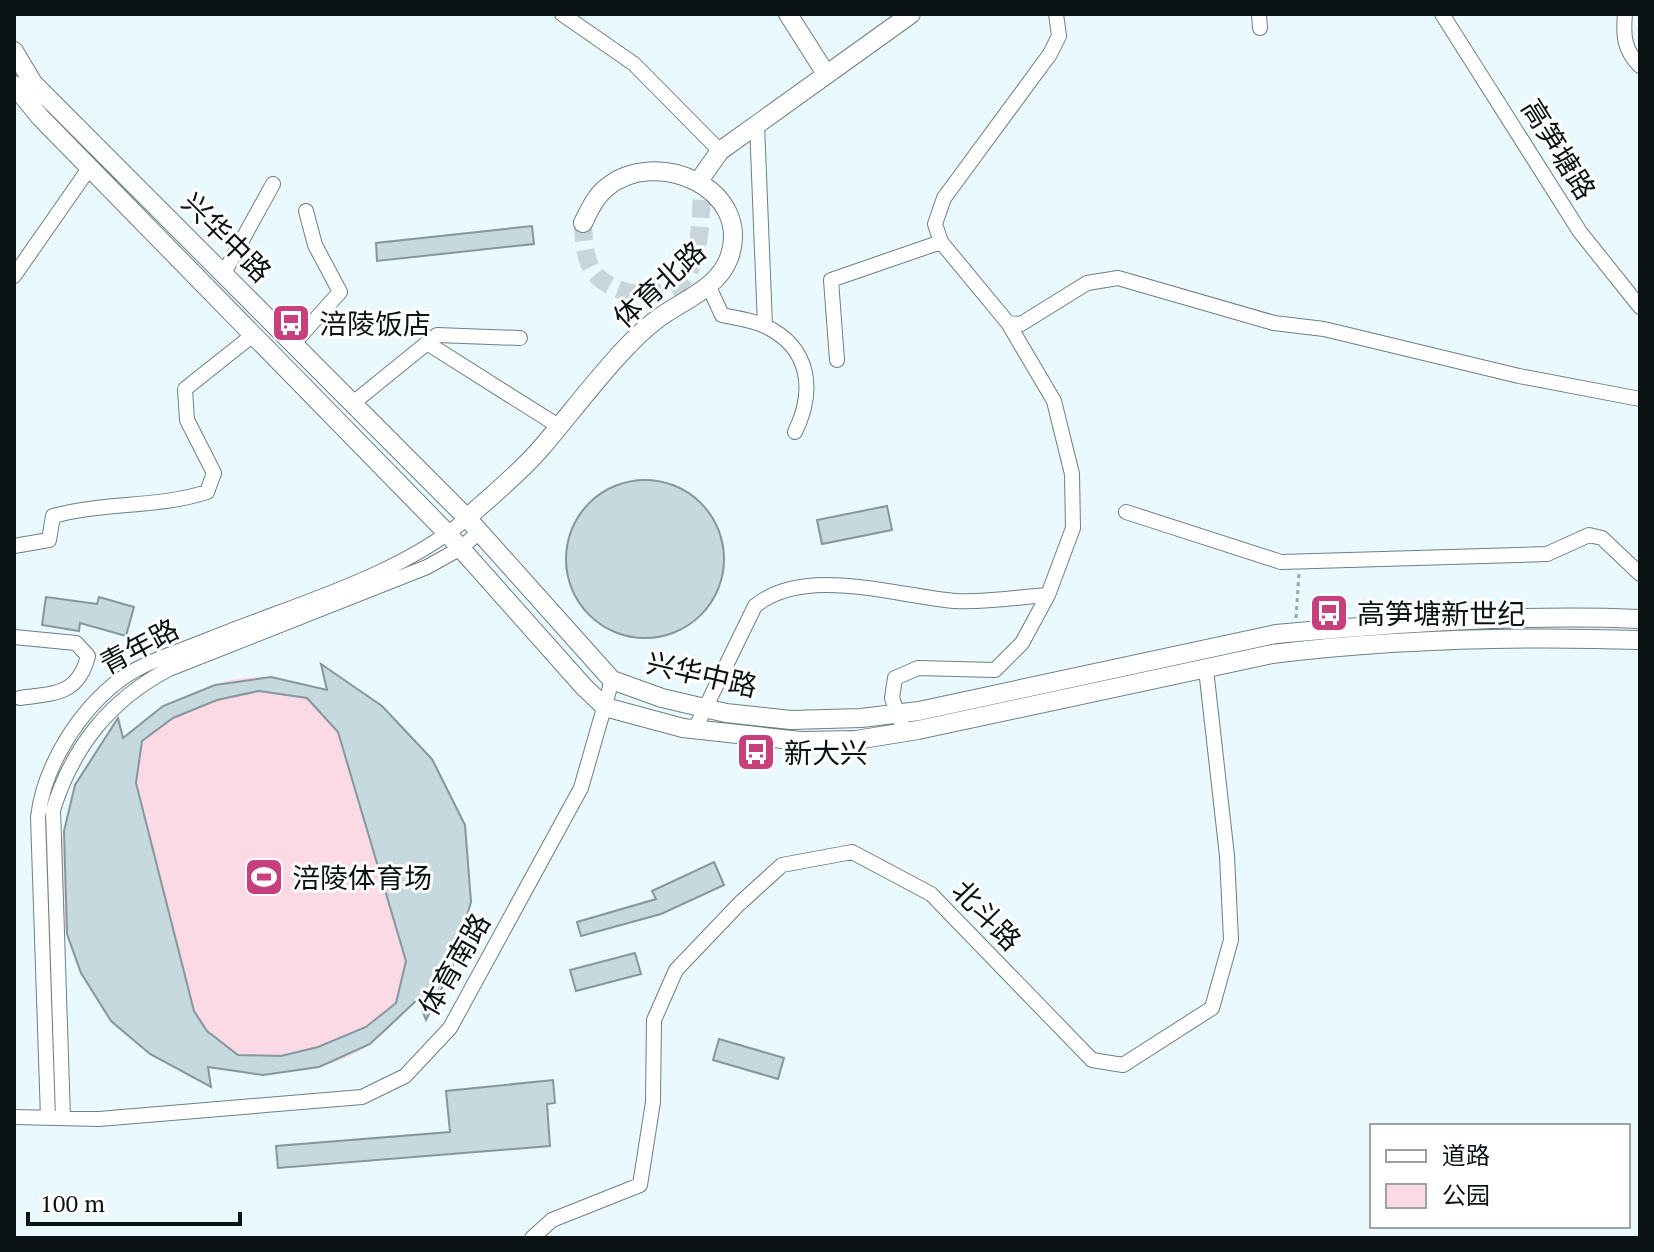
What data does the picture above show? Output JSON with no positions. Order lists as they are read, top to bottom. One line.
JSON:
{"streets":{"main road":["兴华中路","体育北路"],"street":["高笋塘路","青年路","北斗路","体育南路"]},"crossings":[["兴华中路","体育北路"],["兴华中路","青年路"],["兴华中路","体育南路"],["体育北路","青年路"],["青年路","体育南路"]],"places":{"bus stop":["涪陵饭店","高笋塘新世纪","新大兴"],"sports":["涪陵体育场"]},"legend":["道路","公园"],"scale_bar":"100 m"}
